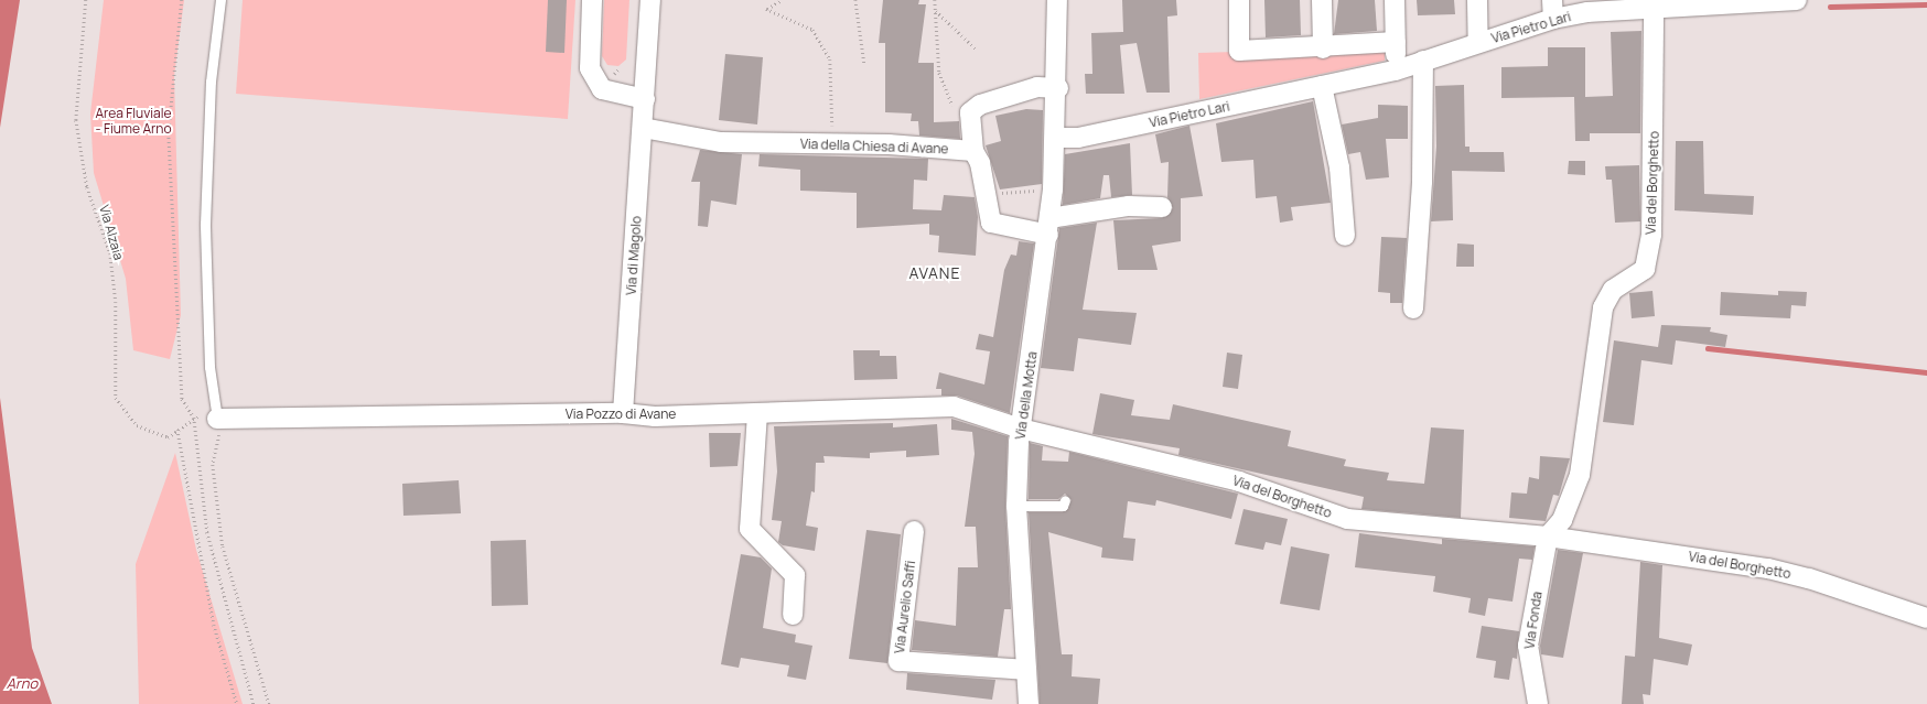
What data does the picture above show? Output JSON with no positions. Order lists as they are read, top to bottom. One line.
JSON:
{"streets":{"street":["Via Pietro Lari","Via della Chiesa di Avane","Via del Borghetto","Via di Magolo","Via della Motta","Via Pozzo di Avane","Via Aurelio Saffi","Via Fonda"],"path":["Via Alzaia"]},"crossings":[["Via Pietro Lari","Via del Borghetto"],["Via Pietro Lari","Via della Motta"],["Via della Chiesa di Avane","Via di Magolo"],["Via del Borghetto","Via della Motta"],["Via del Borghetto","Via Pozzo di Avane"],["Via del Borghetto","Via Fonda"],["Via di Magolo","Via Pozzo di Avane"],["Via della Motta","Via Pozzo di Avane"],["Via della Motta","Via Aurelio Saffi"]],"districts":["AVANE"],"water":["Arno"],"parks":["Area Fluviale - Fiume Arno"]}
